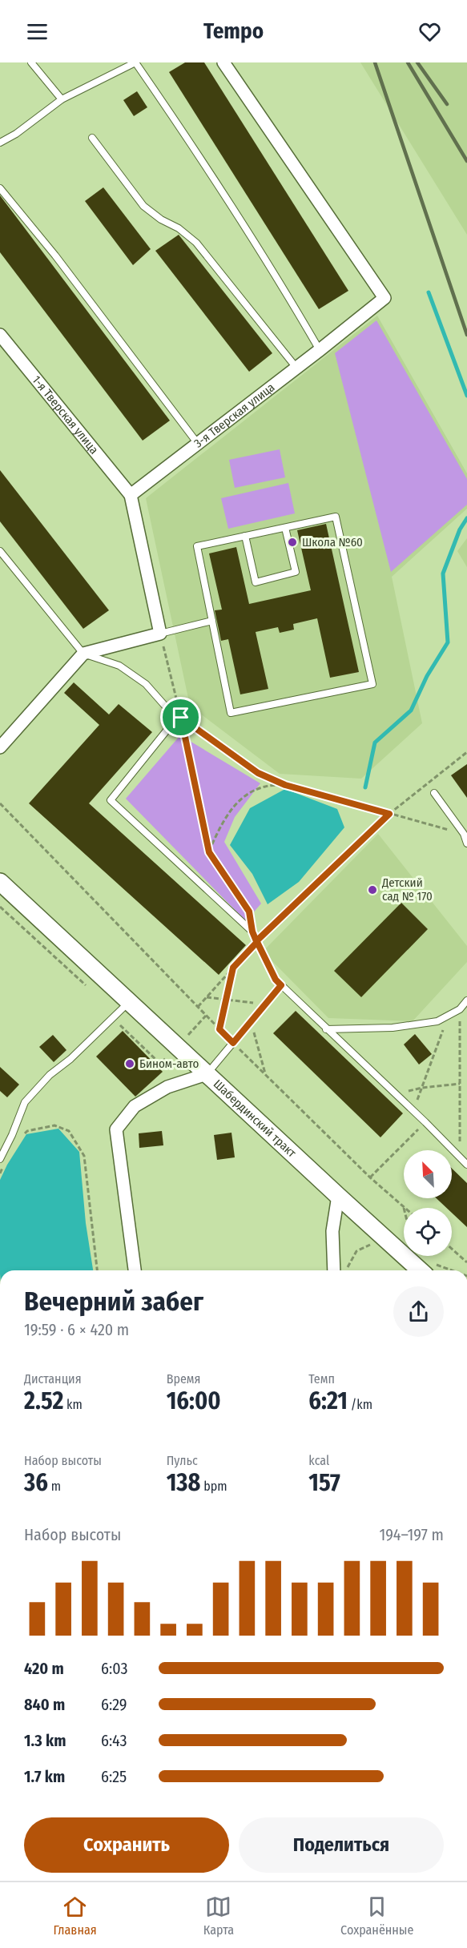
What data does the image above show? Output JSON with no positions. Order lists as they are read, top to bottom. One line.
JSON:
{"streets":{"main road":["Шабердинский тракт"],"street":["1-я Тверская улица","3-я Тверская улица"]},"crossings":[["1-я Тверская улица","3-я Тверская улица"]],"places":["Школа №60","Детский сад № 170","Бином-авто"],"north":"top left","page":{"header":"Tempo","heading":["Вечерний забег","19:59 · 6 × 420 m"],"stats":[["Дистанция","2.52 km"],["Время","16:00"],["Темп","6:21 /km"],["Набор высоты","36 m"],["Пульс","138 bpm"],["kcal","157"]],"chart":["Набор высоты","194–197 m"],"list":[{"name":"420 m","note":"6:03"},{"name":"840 m","note":"6:29"},{"name":"1.3 km","note":"6:43"},{"name":"1.7 km","note":"6:25"}],"buttons":["Сохранить","Поделиться"],"tabs":["Главная","Карта","Сохранённые"]}}
